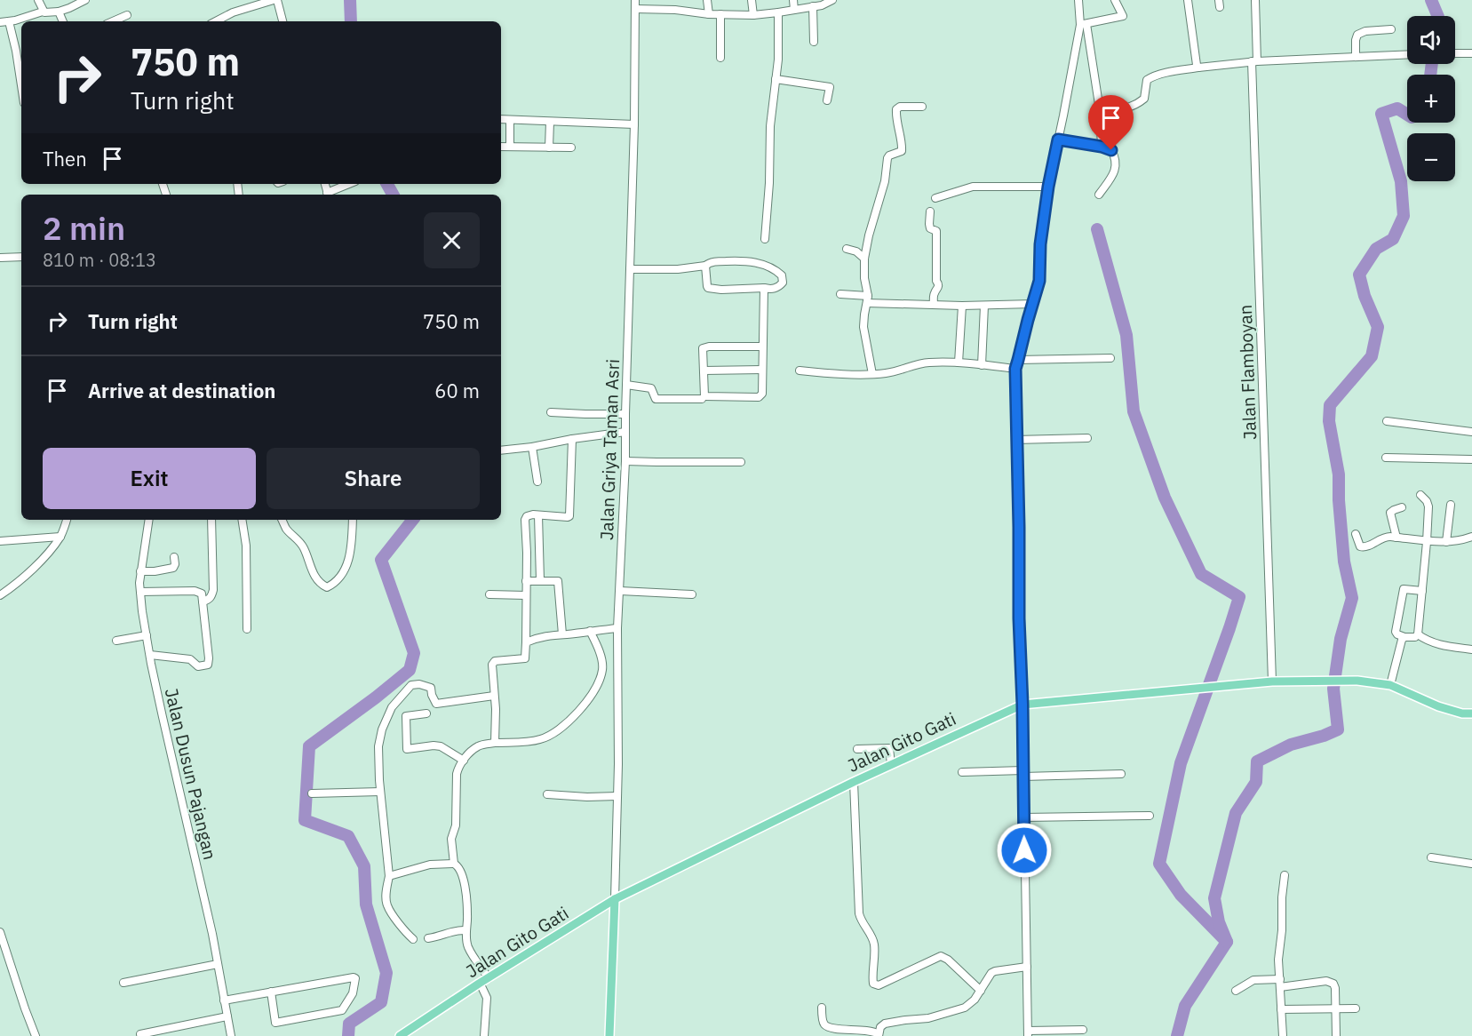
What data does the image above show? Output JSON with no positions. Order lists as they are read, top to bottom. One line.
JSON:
{"streets":{"main road":["Jalan Gito Gati"],"street":["Jalan Flamboyan","Jalan Griya Taman Asri","Jalan Dusun Pajangan"]},"crossings":[["Jalan Flamboyan","Jalan Gito Gati"],["Jalan Griya Taman Asri","Jalan Gito Gati"]],"page":{"map_buttons":["+","−"],"turn":["750 m","Turn right"],"then":"Then","heading":["2 min","810 m · 08:13"],"list":[{"name":"Turn right","value":"750 m"},{"name":"Arrive at destination","value":"60 m"}],"buttons":["Exit","Share"]}}
